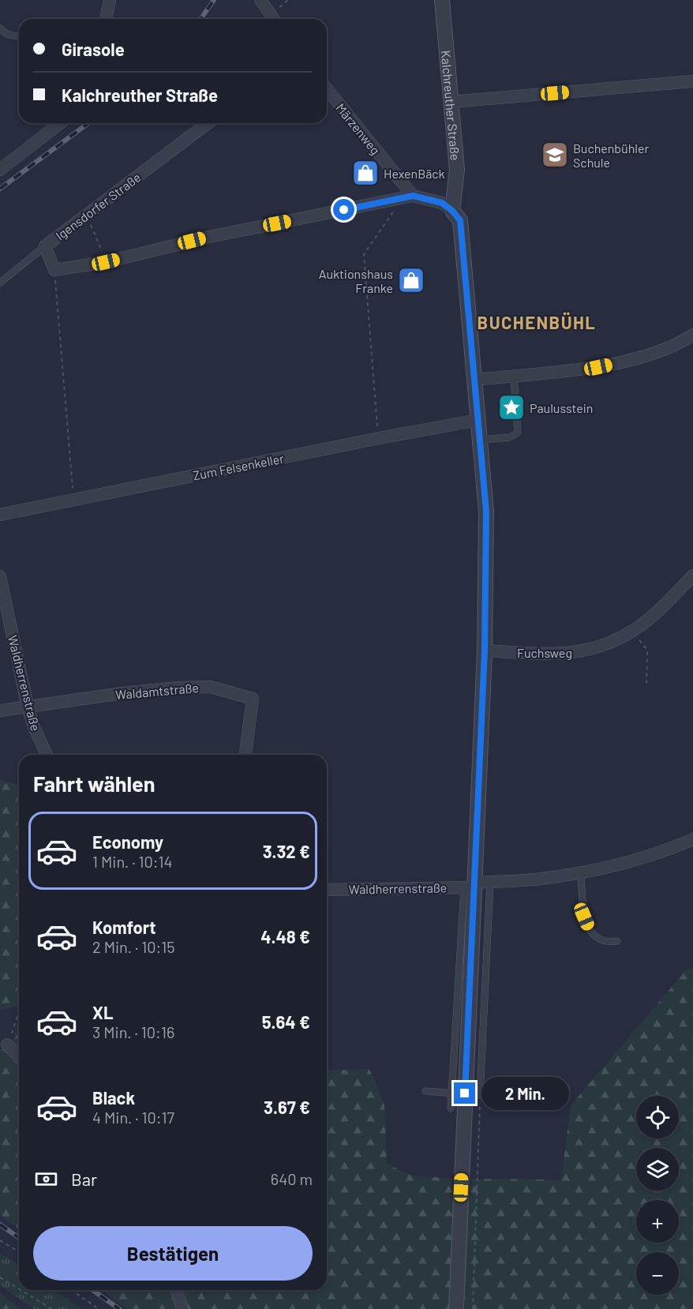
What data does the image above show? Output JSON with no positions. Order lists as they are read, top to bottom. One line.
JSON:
{"streets":{"street":["Kalchreuther Straße","Märzenweg","Igensdorfer Straße","Zum Felsenkeller","Fuchsweg","Waldherrenstraße","Waldamtstraße"]},"crossings":[["Kalchreuther Straße","Zum Felsenkeller"],["Kalchreuther Straße","Fuchsweg"],["Waldherrenstraße","Waldamtstraße"]],"districts":["BUCHENBÜHL"],"places":{"school or university":["Buchenbühler Schule"],"shop":["HexenBäck","Auktionshaus Franke"],"place":["Paulusstein"]},"page":{"banner":["Girasole","Kalchreuther Straße"],"heading":"Fahrt wählen","list":[{"name":"Economy","note":"1 Min. · 10:14","value":"3.32 €"},{"name":"Komfort","note":"2 Min. · 10:15","value":"4.48 €"},{"name":"XL","note":"3 Min. · 10:16","value":"5.64 €"},{"name":"Black","note":"4 Min. · 10:17","value":"3.67 €"}],"bubble":"2 Min.","map_buttons":["+","−"],"pay":["Bar","640 m"],"buttons":"Bestätigen"}}
